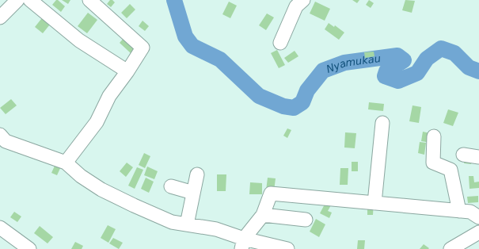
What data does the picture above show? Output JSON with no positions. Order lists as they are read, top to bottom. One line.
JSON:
{"water":["Nyamukau"]}
